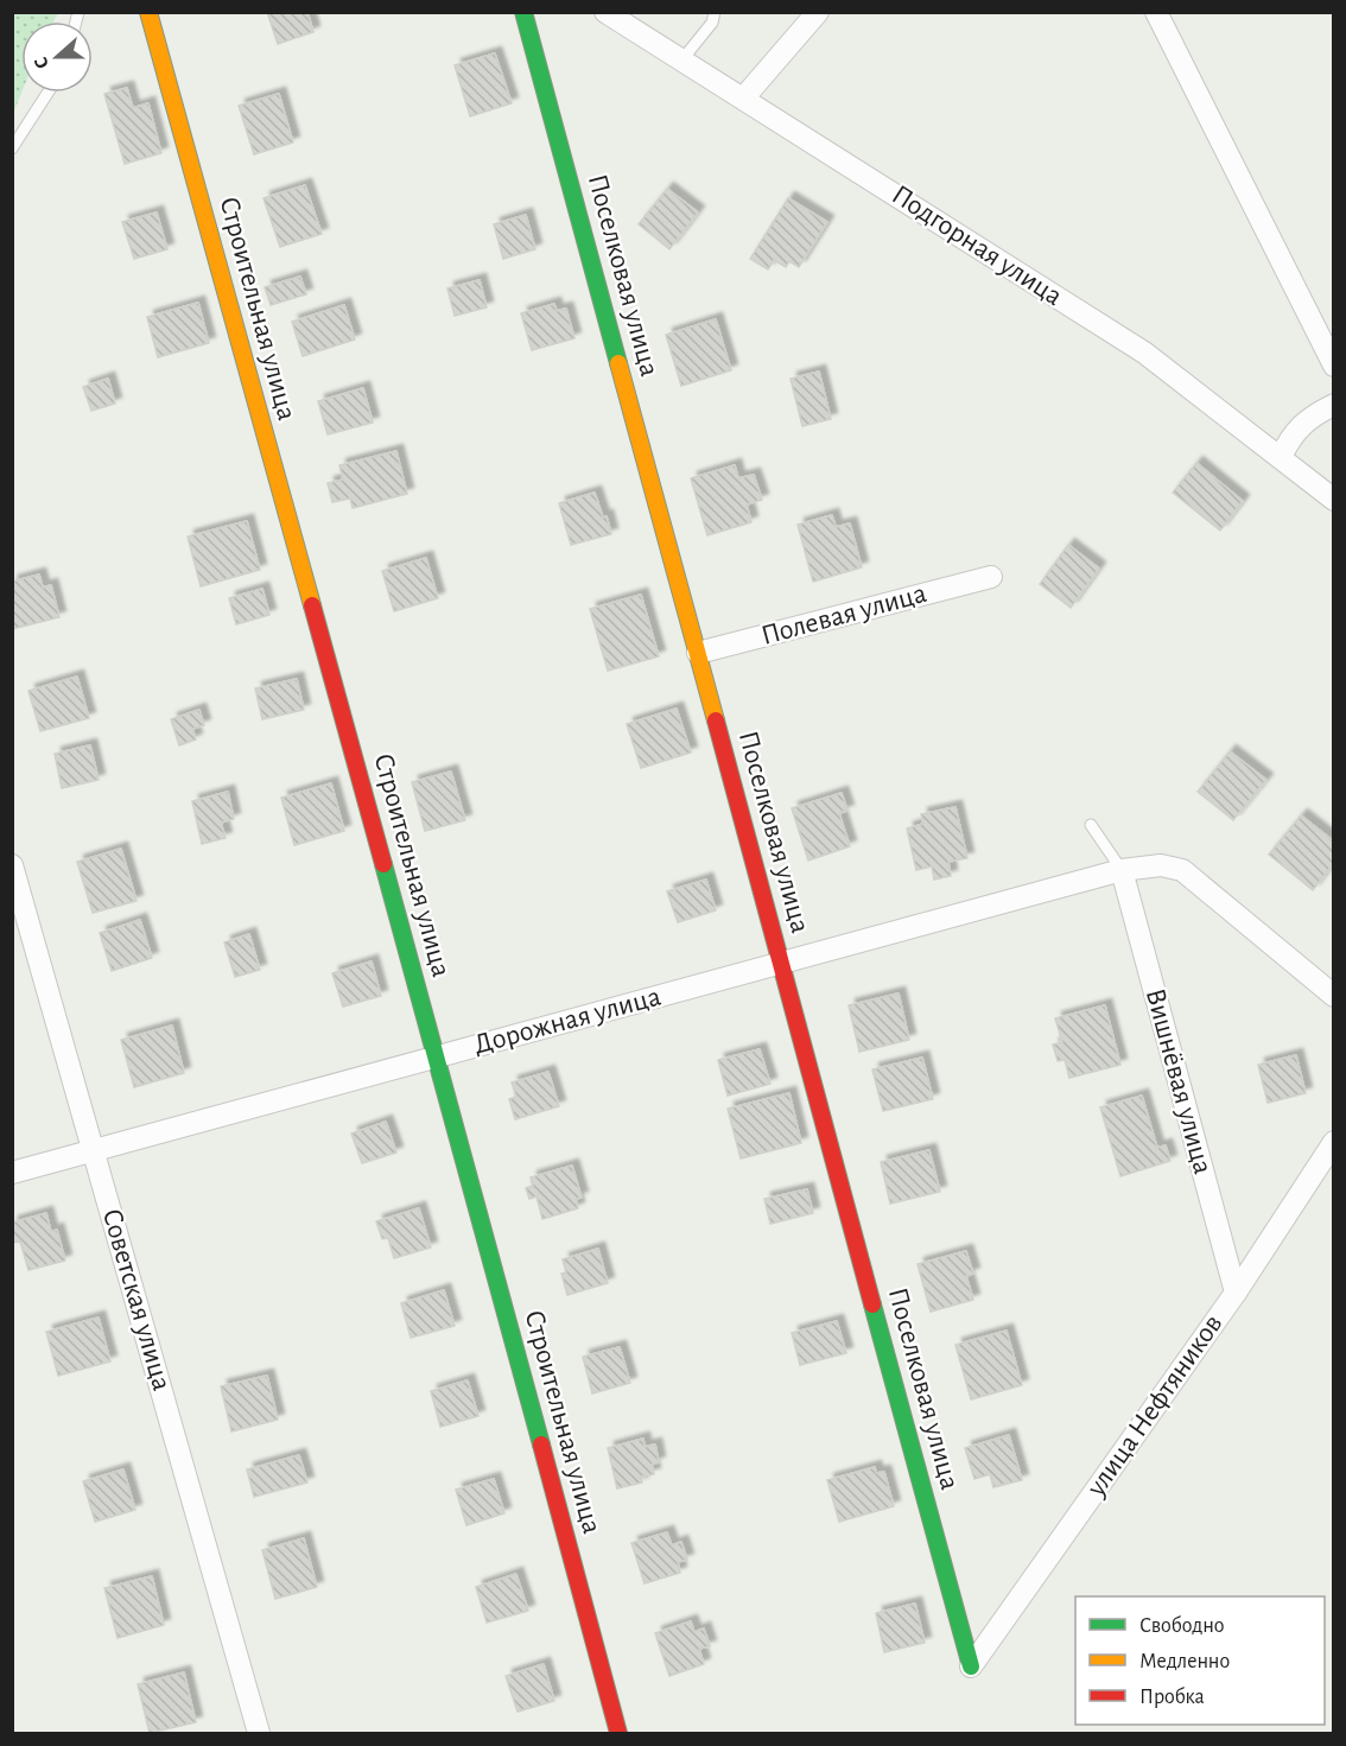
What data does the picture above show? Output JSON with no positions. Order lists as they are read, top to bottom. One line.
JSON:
{"streets":{"street":["Подгорная улица","Поселковая улица","Строительная улица","Полевая улица","Дорожная улица","Вишнёвая улица","Советская улица","улица Нефтяников"]},"crossings":[["Поселковая улица","Полевая улица"],["Поселковая улица","Дорожная улица"],["Поселковая улица","улица Нефтяников"],["Строительная улица","Дорожная улица"],["Дорожная улица","Вишнёвая улица"],["Дорожная улица","Советская улица"],["Вишнёвая улица","улица Нефтяников"]],"legend":["Свободно","Медленно","Пробка"],"north":"left"}
